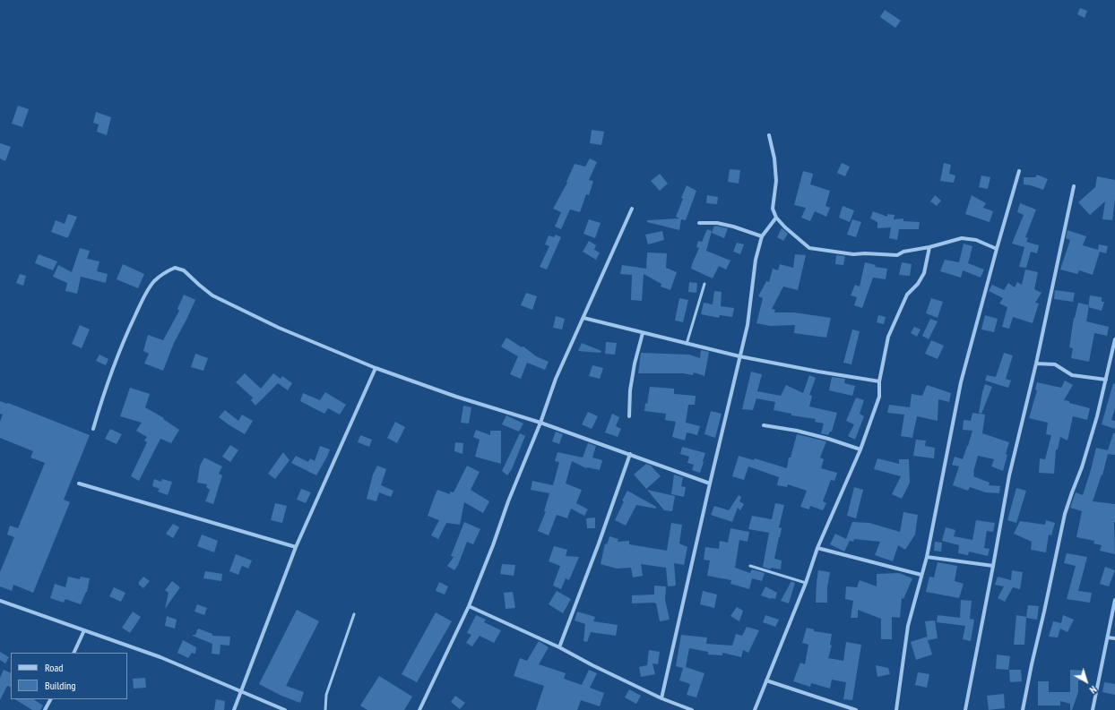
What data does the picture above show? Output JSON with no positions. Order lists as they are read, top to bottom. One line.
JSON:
{"legend":["Road","Building"],"north":"bottom right"}
